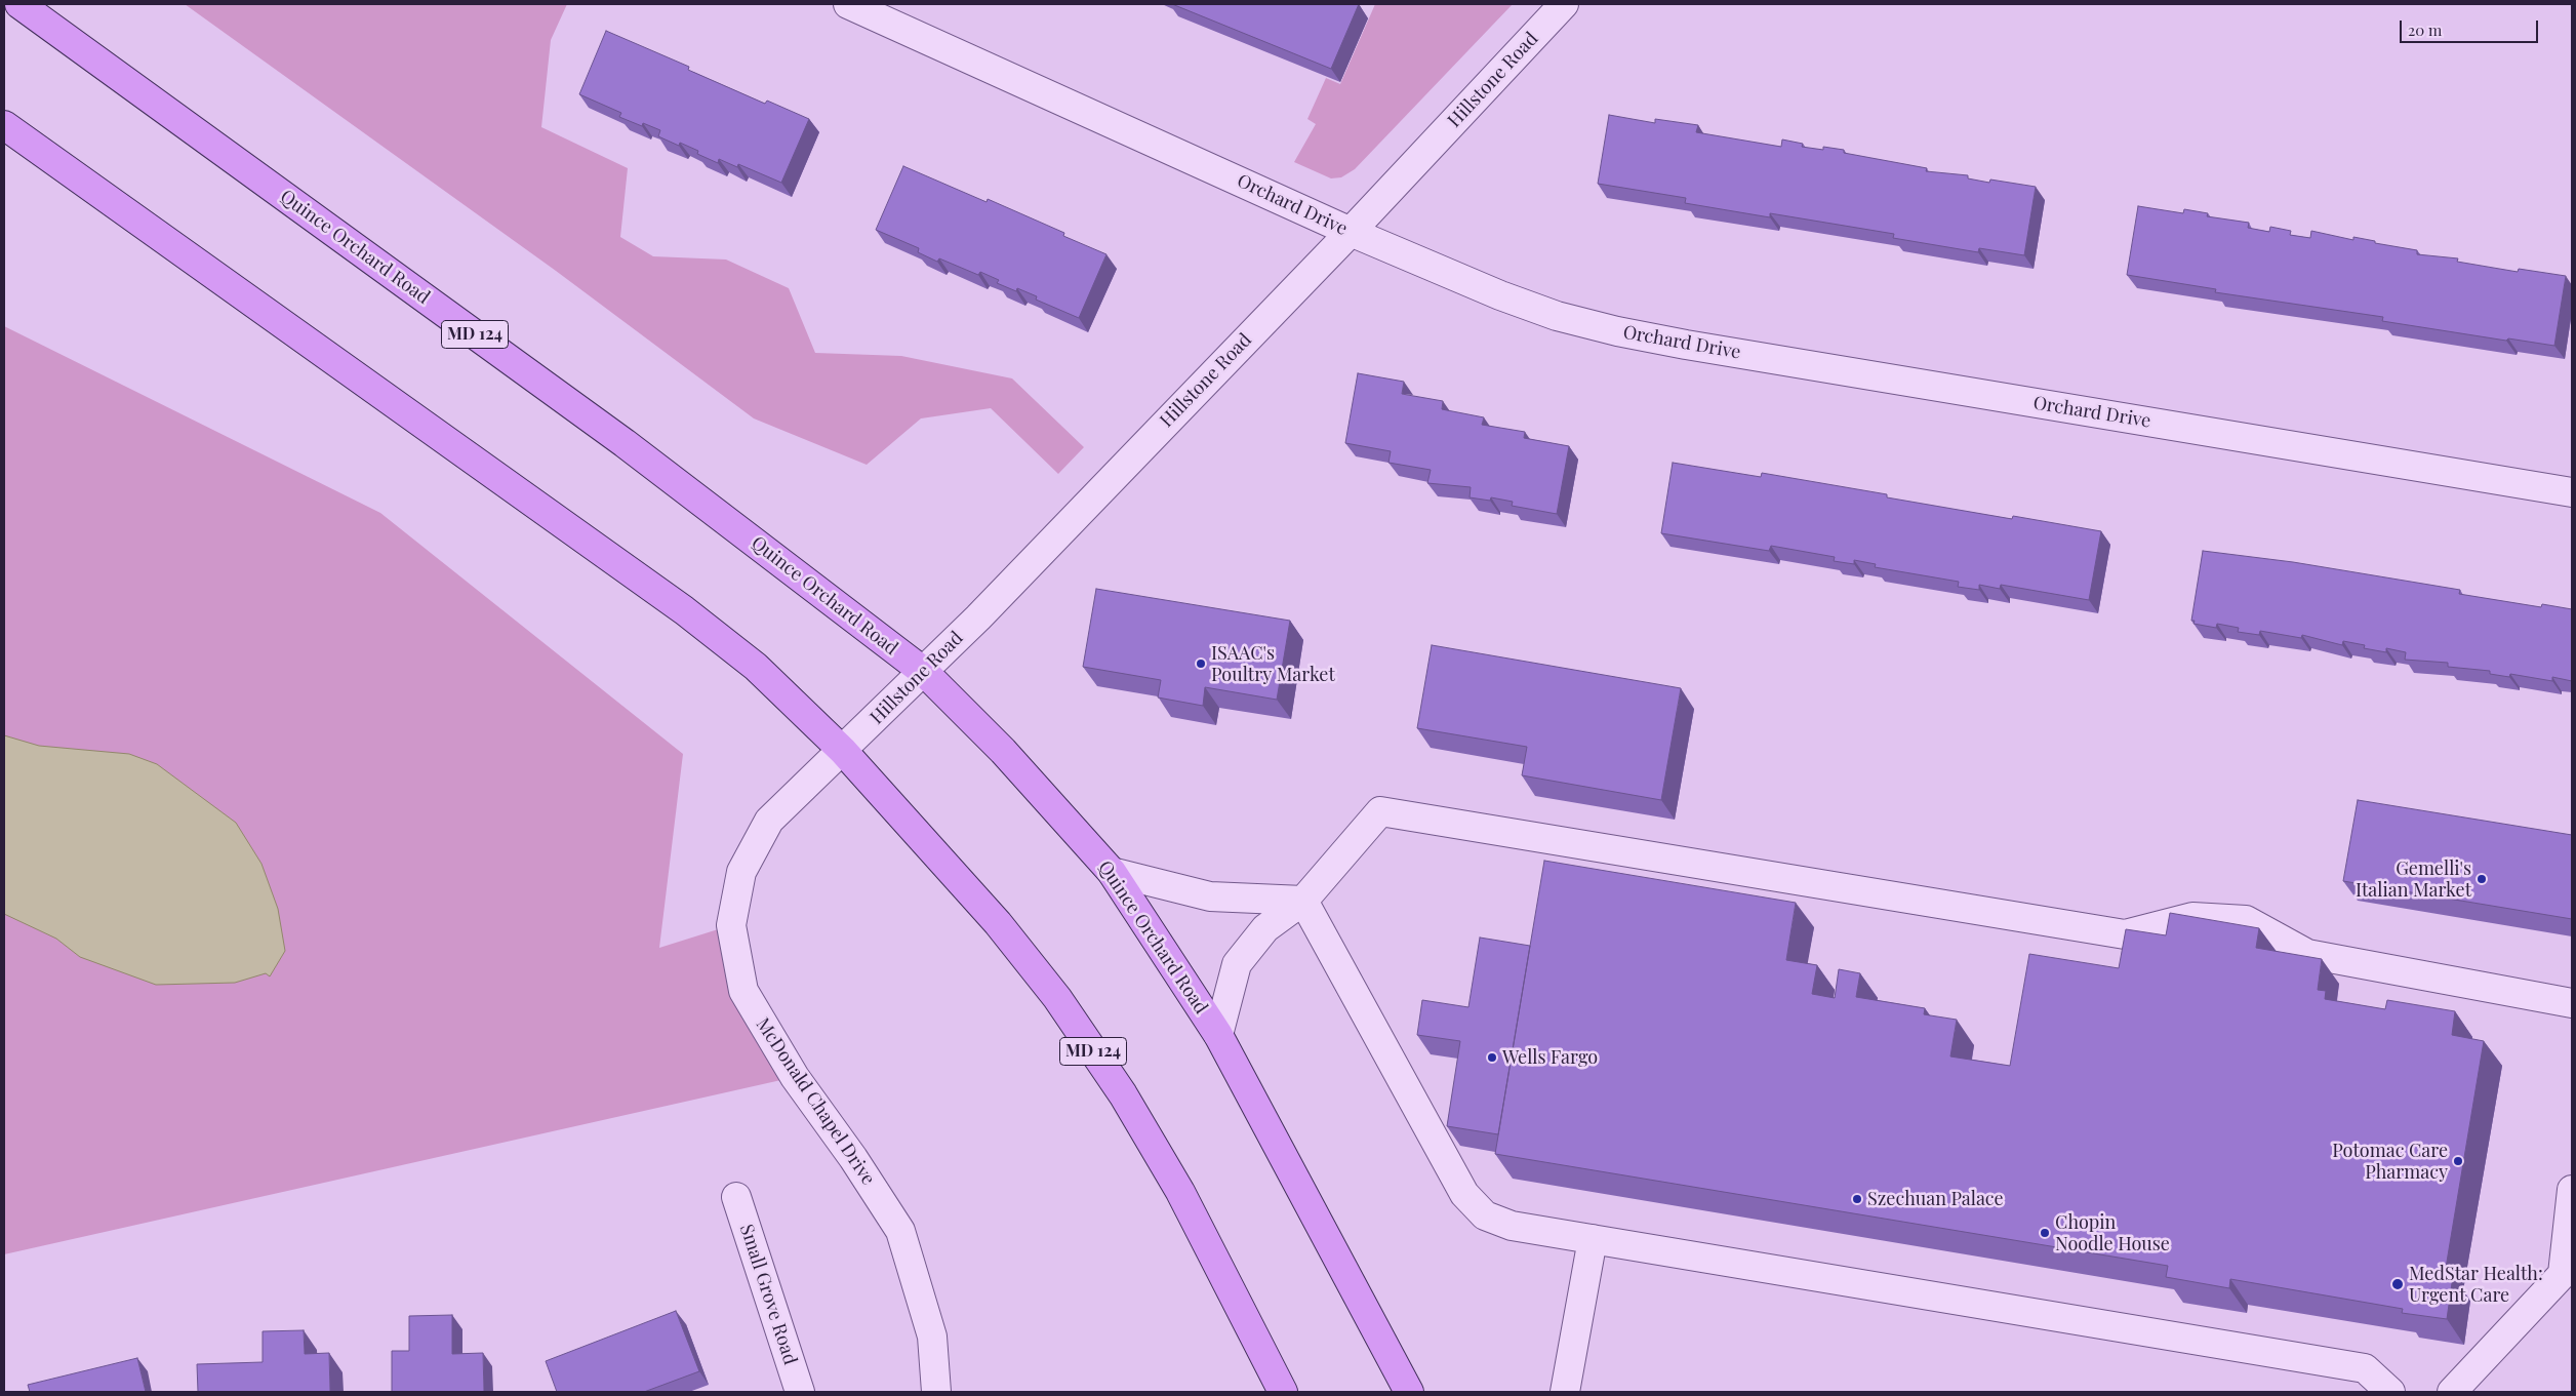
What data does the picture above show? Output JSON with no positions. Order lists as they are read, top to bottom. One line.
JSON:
{"streets":{"main road":["Quince Orchard Road","MD 124"],"street":["Hillstone Road","Orchard Drive","McDonald Chapel Drive","Small Grove Road"]},"crossings":[["Hillstone Road","Orchard Drive"],["Hillstone Road","Quince Orchard Road"],["Hillstone Road","MD 124"],["Hillstone Road","McDonald Chapel Drive"],["MD 124","McDonald Chapel Drive"]],"places":["ISAAC's Poultry Market","Gemelli's Italian Market","Wells Fargo","Potomac Care Pharmacy","Szechuan Palace","Chopin Noodle House","MedStar Health: Urgent Care"],"scale_bar":"20 m"}
